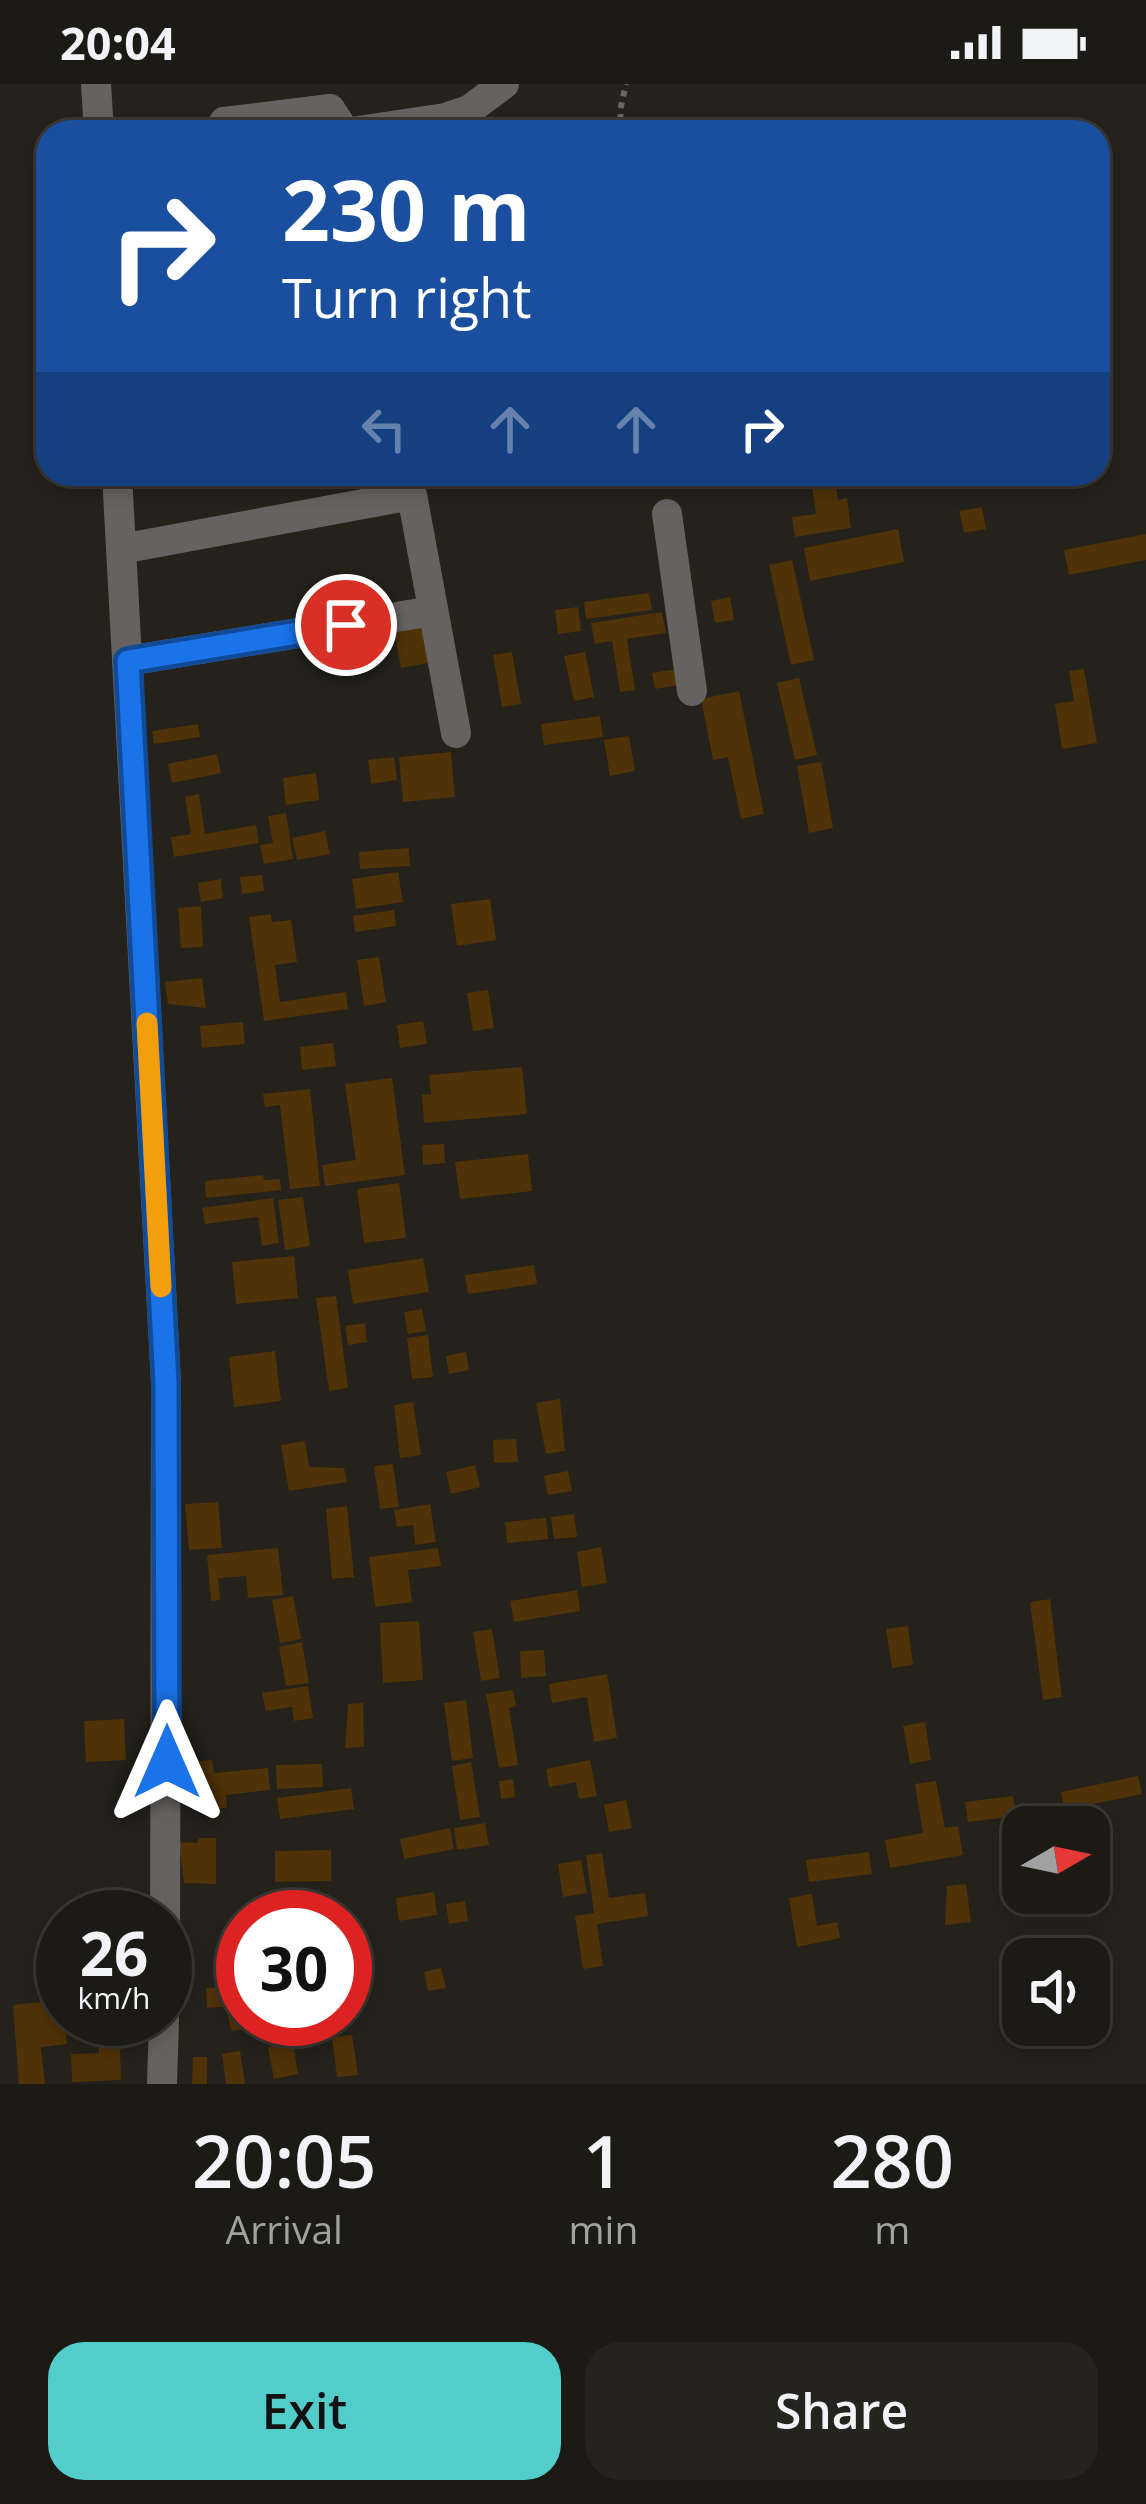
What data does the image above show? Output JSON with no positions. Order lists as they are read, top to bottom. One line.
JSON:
{"north":"right","page":{"status":"20:04","turn":["230 m","Turn right"],"speed":"26 km/h","limit":"30","eta":["20:05","Arrival","1","min","280","m"],"buttons":["Exit","Share"]}}
